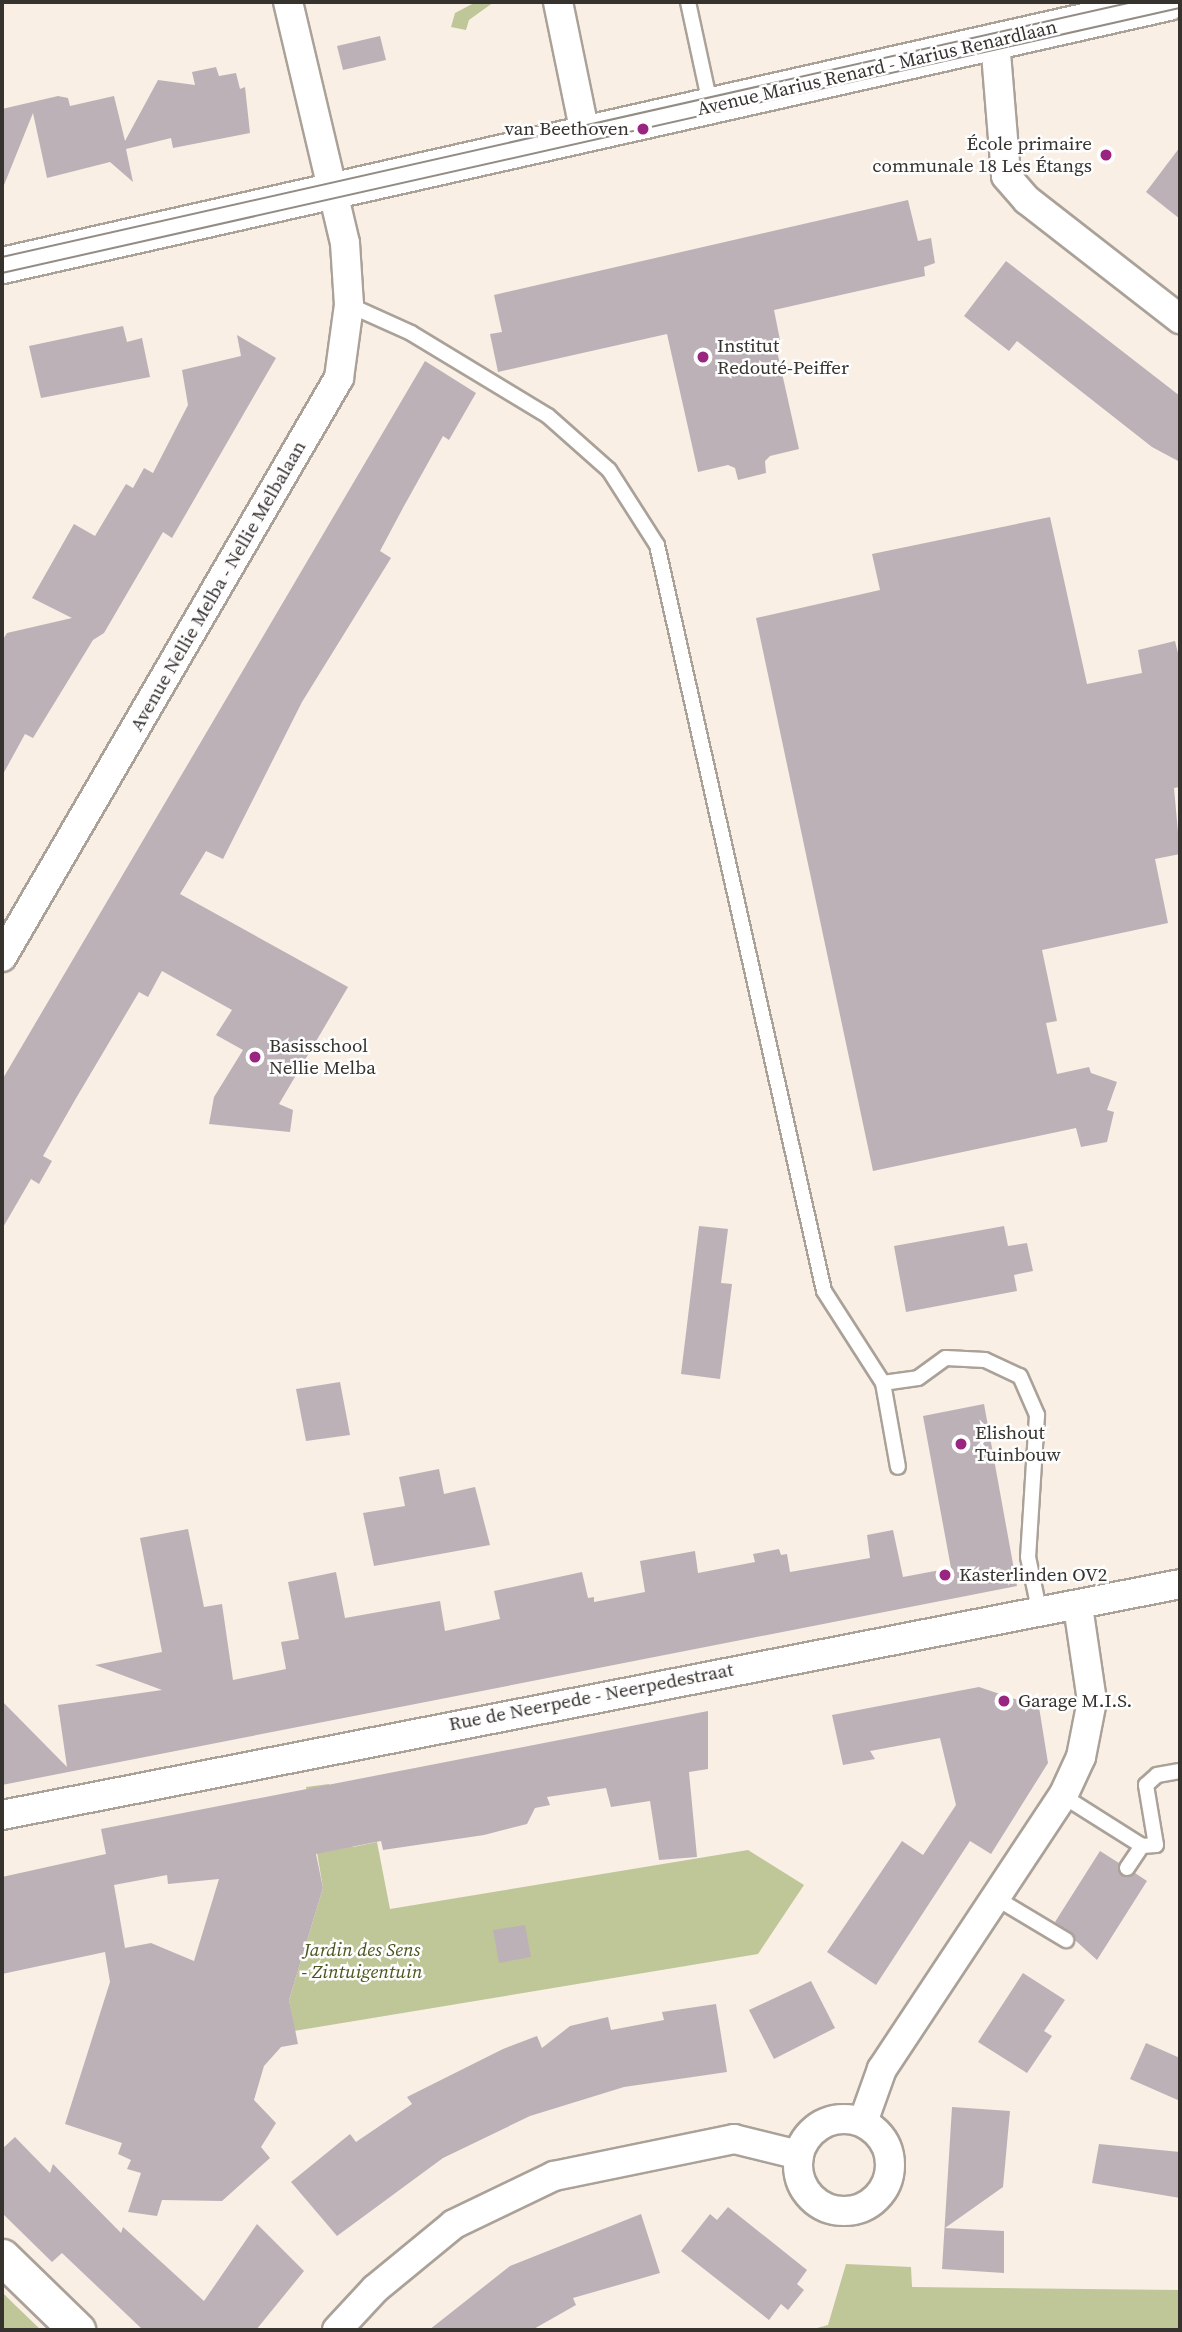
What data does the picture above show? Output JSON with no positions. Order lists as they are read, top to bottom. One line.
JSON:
{"streets":{"street":["Avenue Marius Renard - Marius Renardlaan","Avenue Nellie Melba - Nellie Melbalaan","Rue de Neerpede - Neerpedestraat"]},"crossings":[["Avenue Marius Renard - Marius Renardlaan","Avenue Nellie Melba - Nellie Melbalaan"]],"parks":["Jardin des Sens - Zintuigentuin"],"places":["van Beethoven","École primaire communale 18 Les Étangs","Institut Redouté-Peiffer","Basisschool Nellie Melba","Elishout Tuinbouw","Kasterlinden OV2","Garage M.I.S."]}
